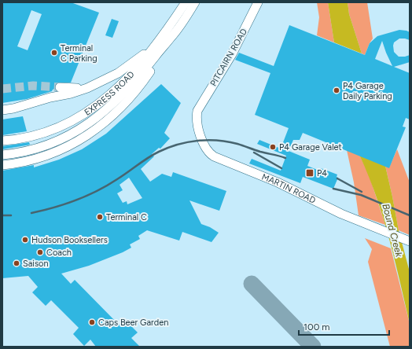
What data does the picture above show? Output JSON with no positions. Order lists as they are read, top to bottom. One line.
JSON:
{"streets":{"street":["PITCAIRN ROAD","EXPRESS ROAD","MARTIN ROAD"]},"crossings":[["PITCAIRN ROAD","MARTIN ROAD"]],"water":["Bound Creek"],"places":{"other":["Terminal C Parking","P4 Garage Daily Parking","P4 Garage Valet","Terminal C","Hudson Booksellers","Coach","Saison","Caps Beer Garden"],"transit":["P4"]},"scale_bar":"100 m"}
